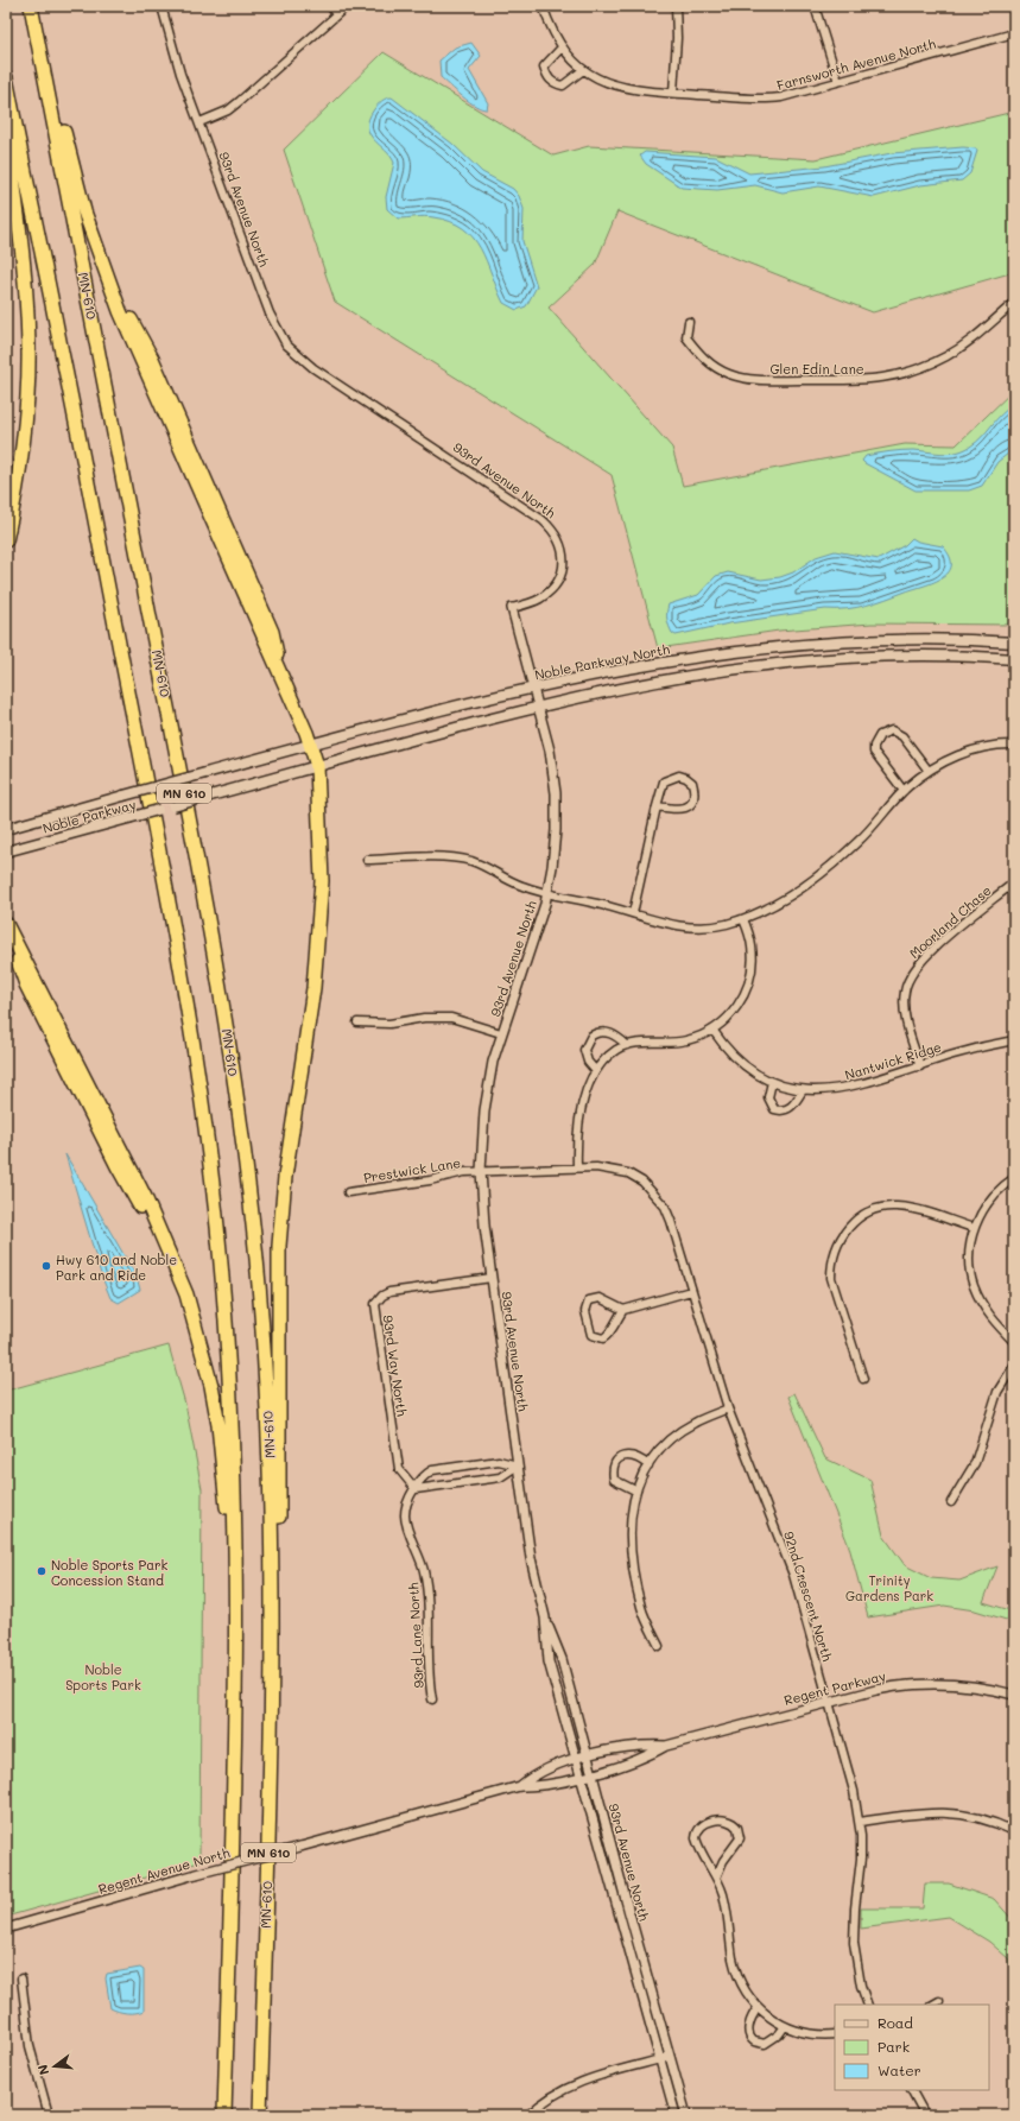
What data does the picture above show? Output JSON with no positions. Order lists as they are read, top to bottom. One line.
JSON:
{"streets":{"highway":["MN-610","MN 610"],"main road":["Noble Parkway North","Noble Parkway"],"street":["Farnsworth Avenue North","93rd Avenue North","Glen Edin Lane","Moorland Chase","Nantwick Ridge","Prestwick Lane","93rd Way North","92nd Crescent North","93rd Lane North","Regent Parkway","Regent Avenue North"]},"crossings":[["93rd Avenue North","Noble Parkway North"],["93rd Avenue North","Prestwick Lane"],["93rd Avenue North","93rd Way North"],["93rd Avenue North","93rd Lane North"],["93rd Avenue North","Regent Parkway"],["93rd Avenue North","Regent Avenue North"],["Noble Parkway North","Noble Parkway"],["Moorland Chase","Nantwick Ridge"],["Prestwick Lane","92nd Crescent North"],["93rd Way North","93rd Lane North"],["92nd Crescent North","Regent Parkway"],["Regent Parkway","Regent Avenue North"]],"parks":["Trinity Gardens Park","Noble Sports Park"],"places":["Hwy 610 and Noble Park and Ride","Noble Sports Park Concession Stand"],"legend":["Road","Park","Water"],"north":"left"}
